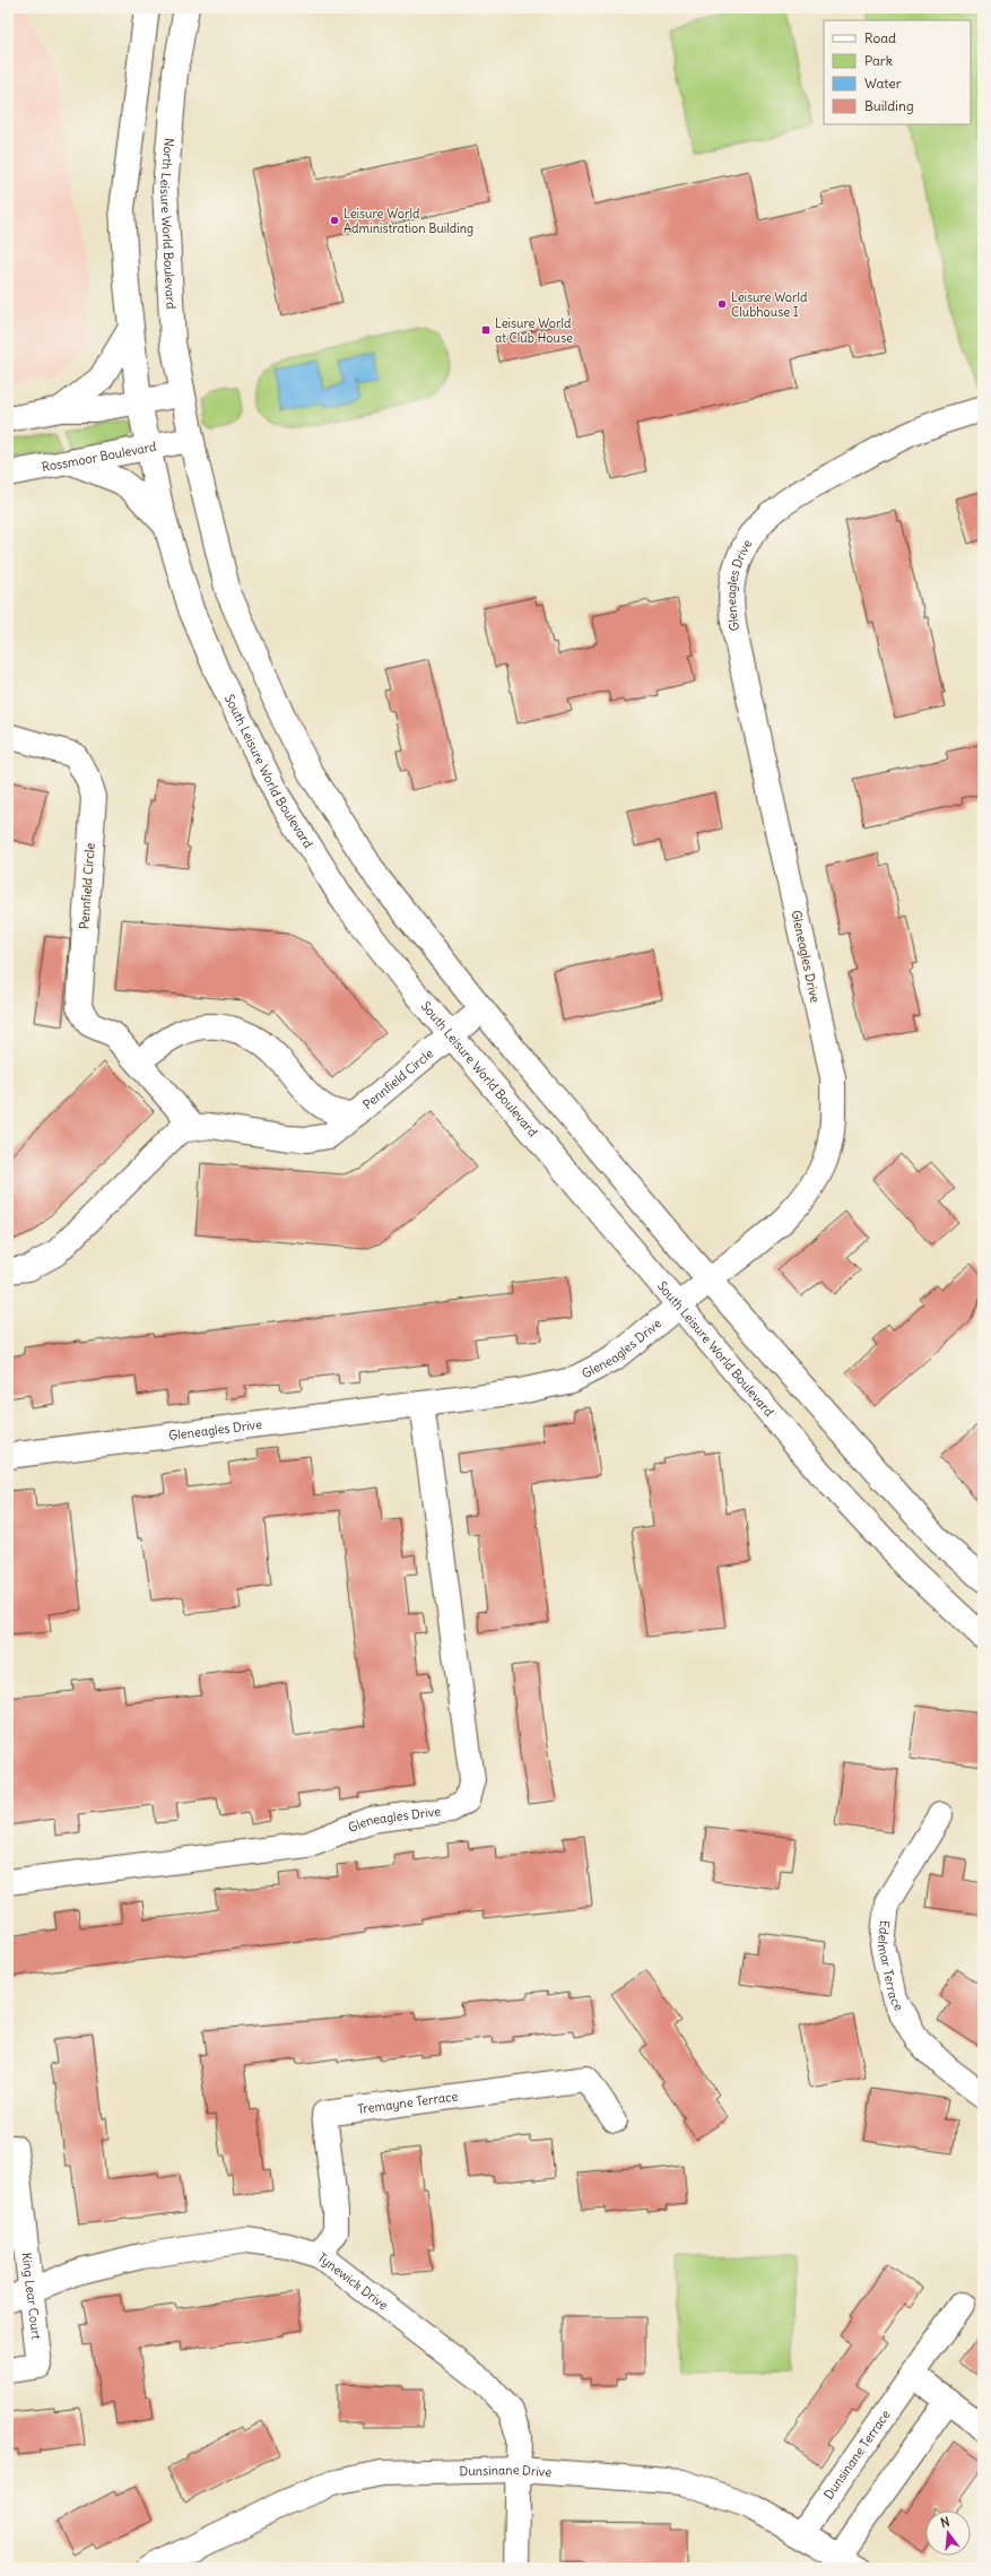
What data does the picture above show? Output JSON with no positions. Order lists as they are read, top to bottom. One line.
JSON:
{"streets":{"street":["North Leisure World Boulevard","Rossmoor Boulevard","Gleneagles Drive","South Leisure World Boulevard","Pennfield Circle","Edelmar Terrace","Tremayne Terrace","Tynewick Drive","King Lear Court","Dunsinane Terrace","Dunsinane Drive"]},"crossings":[["North Leisure World Boulevard","Rossmoor Boulevard"],["Rossmoor Boulevard","South Leisure World Boulevard"],["Gleneagles Drive","South Leisure World Boulevard"],["South Leisure World Boulevard","Pennfield Circle"],["Tremayne Terrace","Tynewick Drive"],["Tynewick Drive","King Lear Court"],["Tynewick Drive","Dunsinane Drive"],["Dunsinane Terrace","Dunsinane Drive"]],"places":{"other":["Leisure World Administration Building","Leisure World Clubhouse I"],"transit":["Leisure World at Club House"]},"legend":["Road","Park","Water","Building"],"north":"top"}
